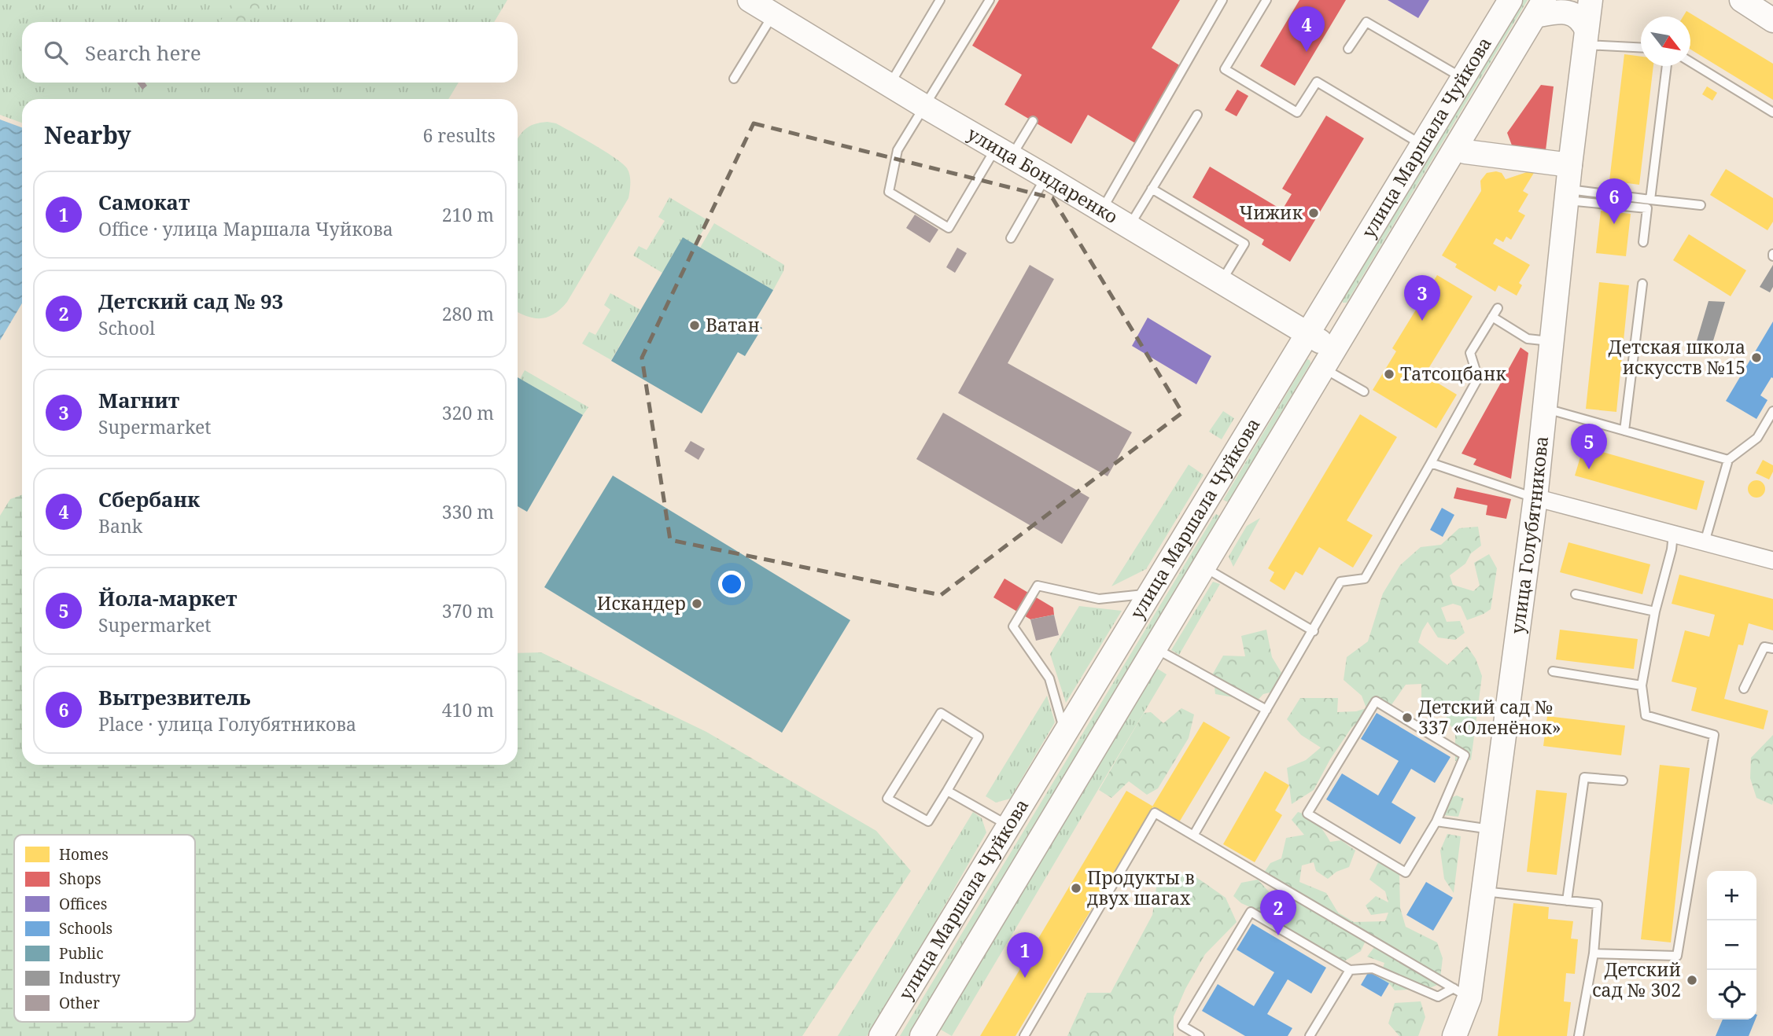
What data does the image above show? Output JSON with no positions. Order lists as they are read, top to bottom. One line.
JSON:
{"streets":{"main road":["улица Маршала Чуйкова","улица Бондаренко","улица Голубятникова"]},"crossings":[["улица Маршала Чуйкова","улица Бондаренко"]],"places":["Чижик","Ватан","Детская школа искусств №15","Татсоцбанк","Искандер","Детский сад № 337 «Оленёнок»","Продукты в двух шагах","Детский сад № 302"],"legend":["Homes","Shops","Offices","Schools","Public","Industry","Other"],"north":"bottom right","page":{"pins":["4","6","3","5","2","1"],"search":"Search here","heading":["Nearby","6 results"],"list":[{"mark":"1","name":"Самокат","note":"Office · улица Маршала Чуйкова","value":"210 m"},{"mark":"2","name":"Детский сад № 93","note":"School","value":"280 m"},{"mark":"3","name":"Магнит","note":"Supermarket","value":"320 m"},{"mark":"4","name":"Сбербанк","note":"Bank","value":"330 m"},{"mark":"5","name":"Йола-маркет","note":"Supermarket","value":"370 m"},{"mark":"6","name":"Вытрезвитель","note":"Place · улица Голубятникова","value":"410 m"}],"map_buttons":["+","−"]}}
